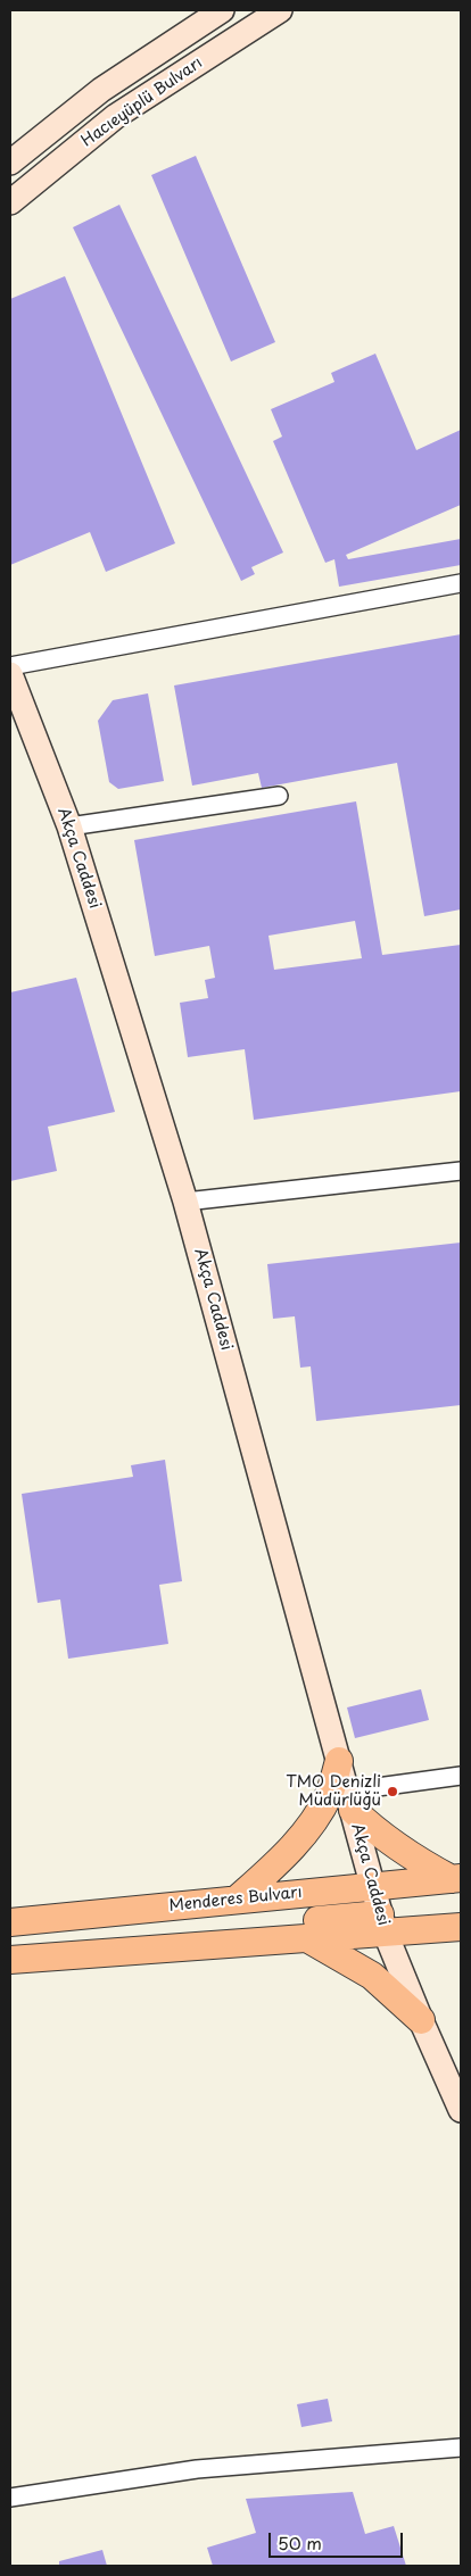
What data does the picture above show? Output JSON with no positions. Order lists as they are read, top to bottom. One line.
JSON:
{"streets":{"main road":["Menderes Bulvarı"],"street":["Hacıeyüplü Bulvarı","Akça Caddesi"]},"crossings":[["Akça Caddesi","Menderes Bulvarı"]],"places":["TMO Denizli Müdürlüğü"],"scale_bar":"50 m"}
